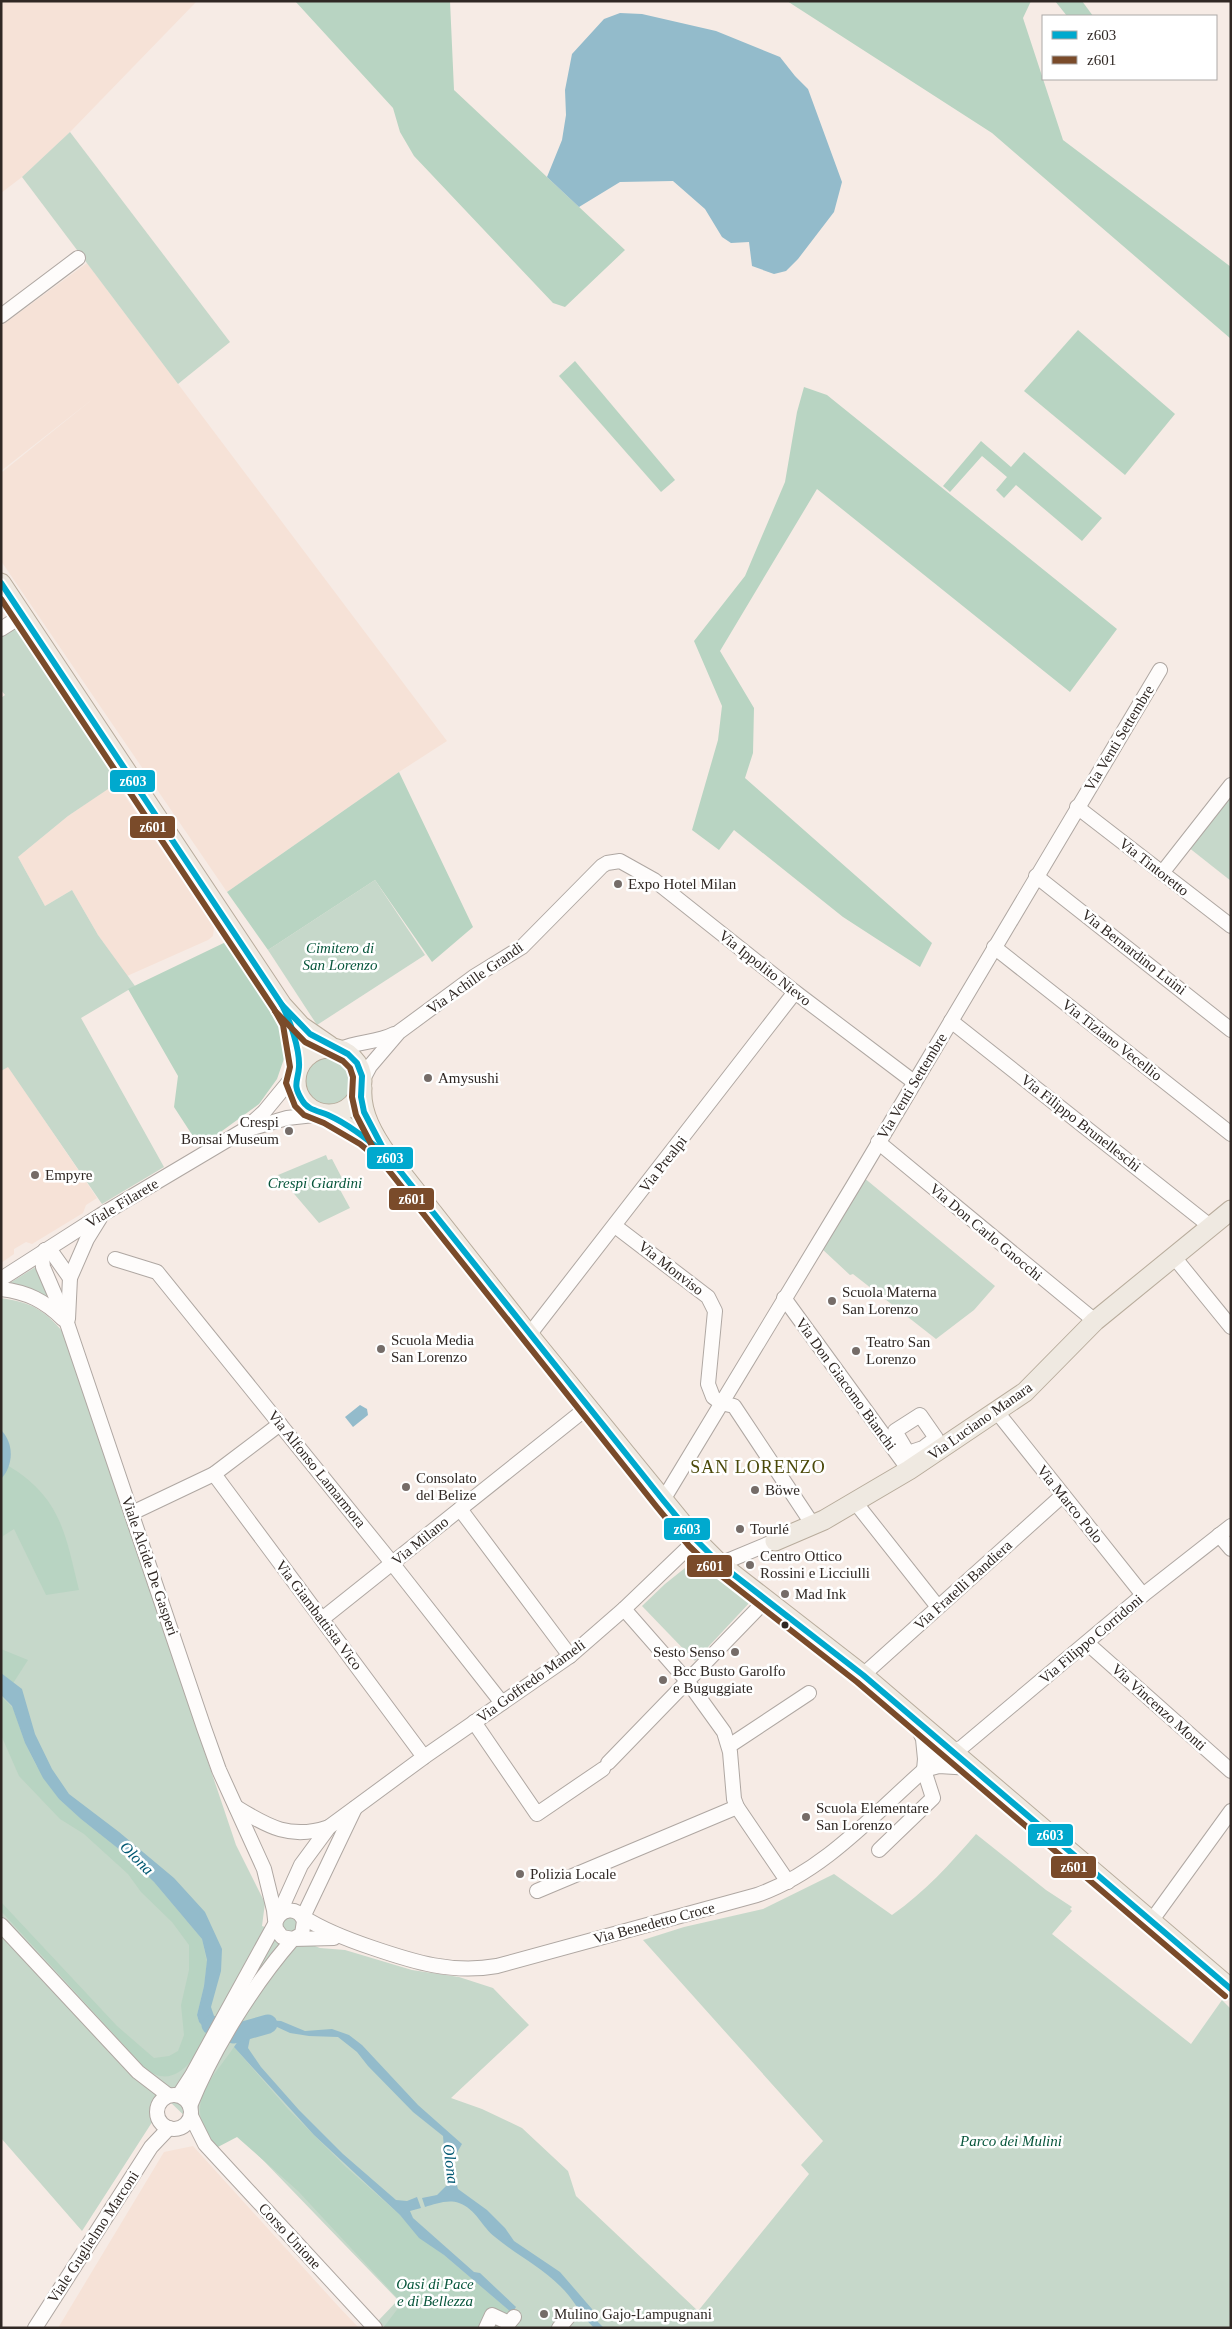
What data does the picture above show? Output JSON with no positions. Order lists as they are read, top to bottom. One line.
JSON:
{"streets":{"main road":["Via Luciano Manara"],"street":["Via Venti Settembre","Via Tintoretto","Via Bernardino Luini","Via Ippolito Nievo","Via Achille Grandi","Via Tiziano Vecellio","Via Filippo Brunelleschi","Via Prealpi","Viale Filarete","Via Don Carlo Gnocchi","Via Monviso","Via Don Giacomo Bianchi","Via Alfonso Lamarmora","Via Marco Polo","Via Milano","Viale Alcide De Gasperi","Via Fratelli Bandiera","Via Giambattista Vico","Via Filippo Corridoni","Via Goffredo Mameli","Via Vincenzo Monti","Via Benedetto Croce","Corso Unione","Viale Guglielmo Marconi"]},"crossings":[["Via Venti Settembre","Via Tintoretto"],["Via Venti Settembre","Via Bernardino Luini"],["Via Venti Settembre","Via Ippolito Nievo"],["Via Venti Settembre","Via Tiziano Vecellio"],["Via Venti Settembre","Via Filippo Brunelleschi"],["Via Venti Settembre","Via Don Carlo Gnocchi"],["Via Venti Settembre","Via Monviso"],["Via Venti Settembre","Via Don Giacomo Bianchi"],["Via Ippolito Nievo","Via Achille Grandi"],["Via Ippolito Nievo","Via Prealpi"],["Via Achille Grandi","Viale Filarete"],["Via Filippo Brunelleschi","Via Luciano Manara"],["Via Prealpi","Via Monviso"],["Viale Filarete","Viale Alcide De Gasperi"],["Via Don Carlo Gnocchi","Via Luciano Manara"],["Via Don Giacomo Bianchi","Via Luciano Manara"],["Via Luciano Manara","Via Marco Polo"],["Via Alfonso Lamarmora","Via Milano"],["Via Alfonso Lamarmora","Via Goffredo Mameli"],["Via Marco Polo","Via Fratelli Bandiera"],["Via Marco Polo","Via Filippo Corridoni"],["Via Milano","Via Giambattista Vico"],["Viale Alcide De Gasperi","Via Goffredo Mameli"],["Via Giambattista Vico","Via Goffredo Mameli"],["Via Filippo Corridoni","Via Vincenzo Monti"],["Via Filippo Corridoni","Via Benedetto Croce"],["Via Goffredo Mameli","Via Benedetto Croce"],["Via Goffredo Mameli","Viale Guglielmo Marconi"],["Via Benedetto Croce","Viale Guglielmo Marconi"],["Corso Unione","Viale Guglielmo Marconi"]],"districts":["SAN LORENZO"],"water":["Olona"],"parks":["Cimitero di San Lorenzo","Crespi Giardini","Parco dei Mulini","Oasi di Pace e di Bellezza"],"places":["Expo Hotel Milan","Amysushi","Crespi Bonsai Museum","Empyre","Scuola Materna San Lorenzo","Scuola Media San Lorenzo","Teatro San Lorenzo","Consolato del Belize","Böwe","Tourlé","Centro Ottico Rossini e Licciulli","Mad Ink","Sesto Senso","Bcc Busto Garolfo e Buguggiate","Scuola Elementare San Lorenzo","Polizia Locale","Mulino Gajo-Lampugnani"],"lines":["transit line z603","transit line z601"],"legend":["z603","z601"]}
